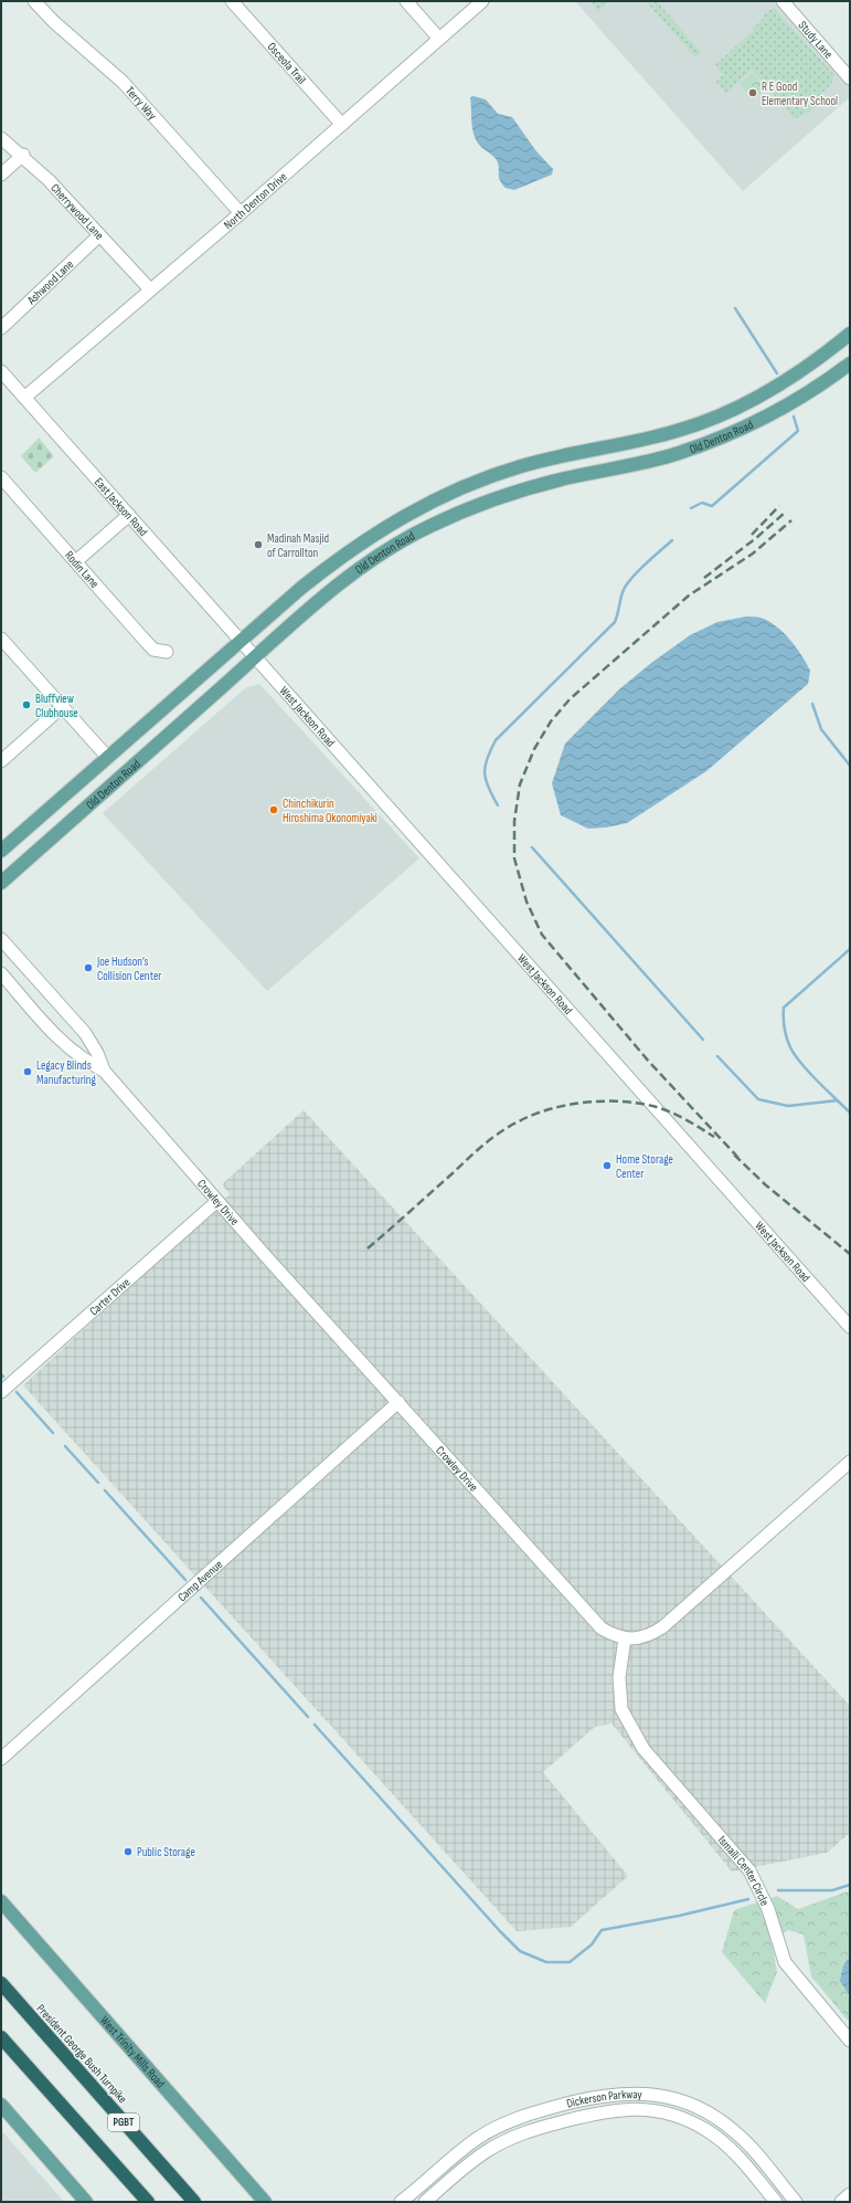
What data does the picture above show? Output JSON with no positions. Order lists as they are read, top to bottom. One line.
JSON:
{"streets":{"highway":["President George Bush Turnpike","PGBT"],"main road":["Old Denton Road","West Trinity Mills Road"],"street":["Study Lane","Osceola Trail","Terry Way","North Denton Drive","Cherrywood Lane","Ashwood Lane","East Jackson Road","Rodin Lane","West Jackson Road","Crowley Drive","Carter Drive","Camp Avenue","Ismaili Center Circle","Dickerson Parkway"]},"crossings":[["Osceola Trail","North Denton Drive"],["Terry Way","North Denton Drive"],["North Denton Drive","Cherrywood Lane"],["North Denton Drive","East Jackson Road"],["Cherrywood Lane","Ashwood Lane"],["Old Denton Road","East Jackson Road"],["Old Denton Road","West Jackson Road"],["East Jackson Road","West Jackson Road"],["Crowley Drive","Carter Drive"],["Crowley Drive","Camp Avenue"],["Crowley Drive","Ismaili Center Circle"]],"places":["R E Good Elementary School","Madinah Masjid of Carrollton","Bluffview Clubhouse","Chinchikurin Hiroshima Okonomiyaki","Joe Hudson’s Collision Center","Legacy Blinds Manufacturing","Home Storage Center","Public Storage"]}
